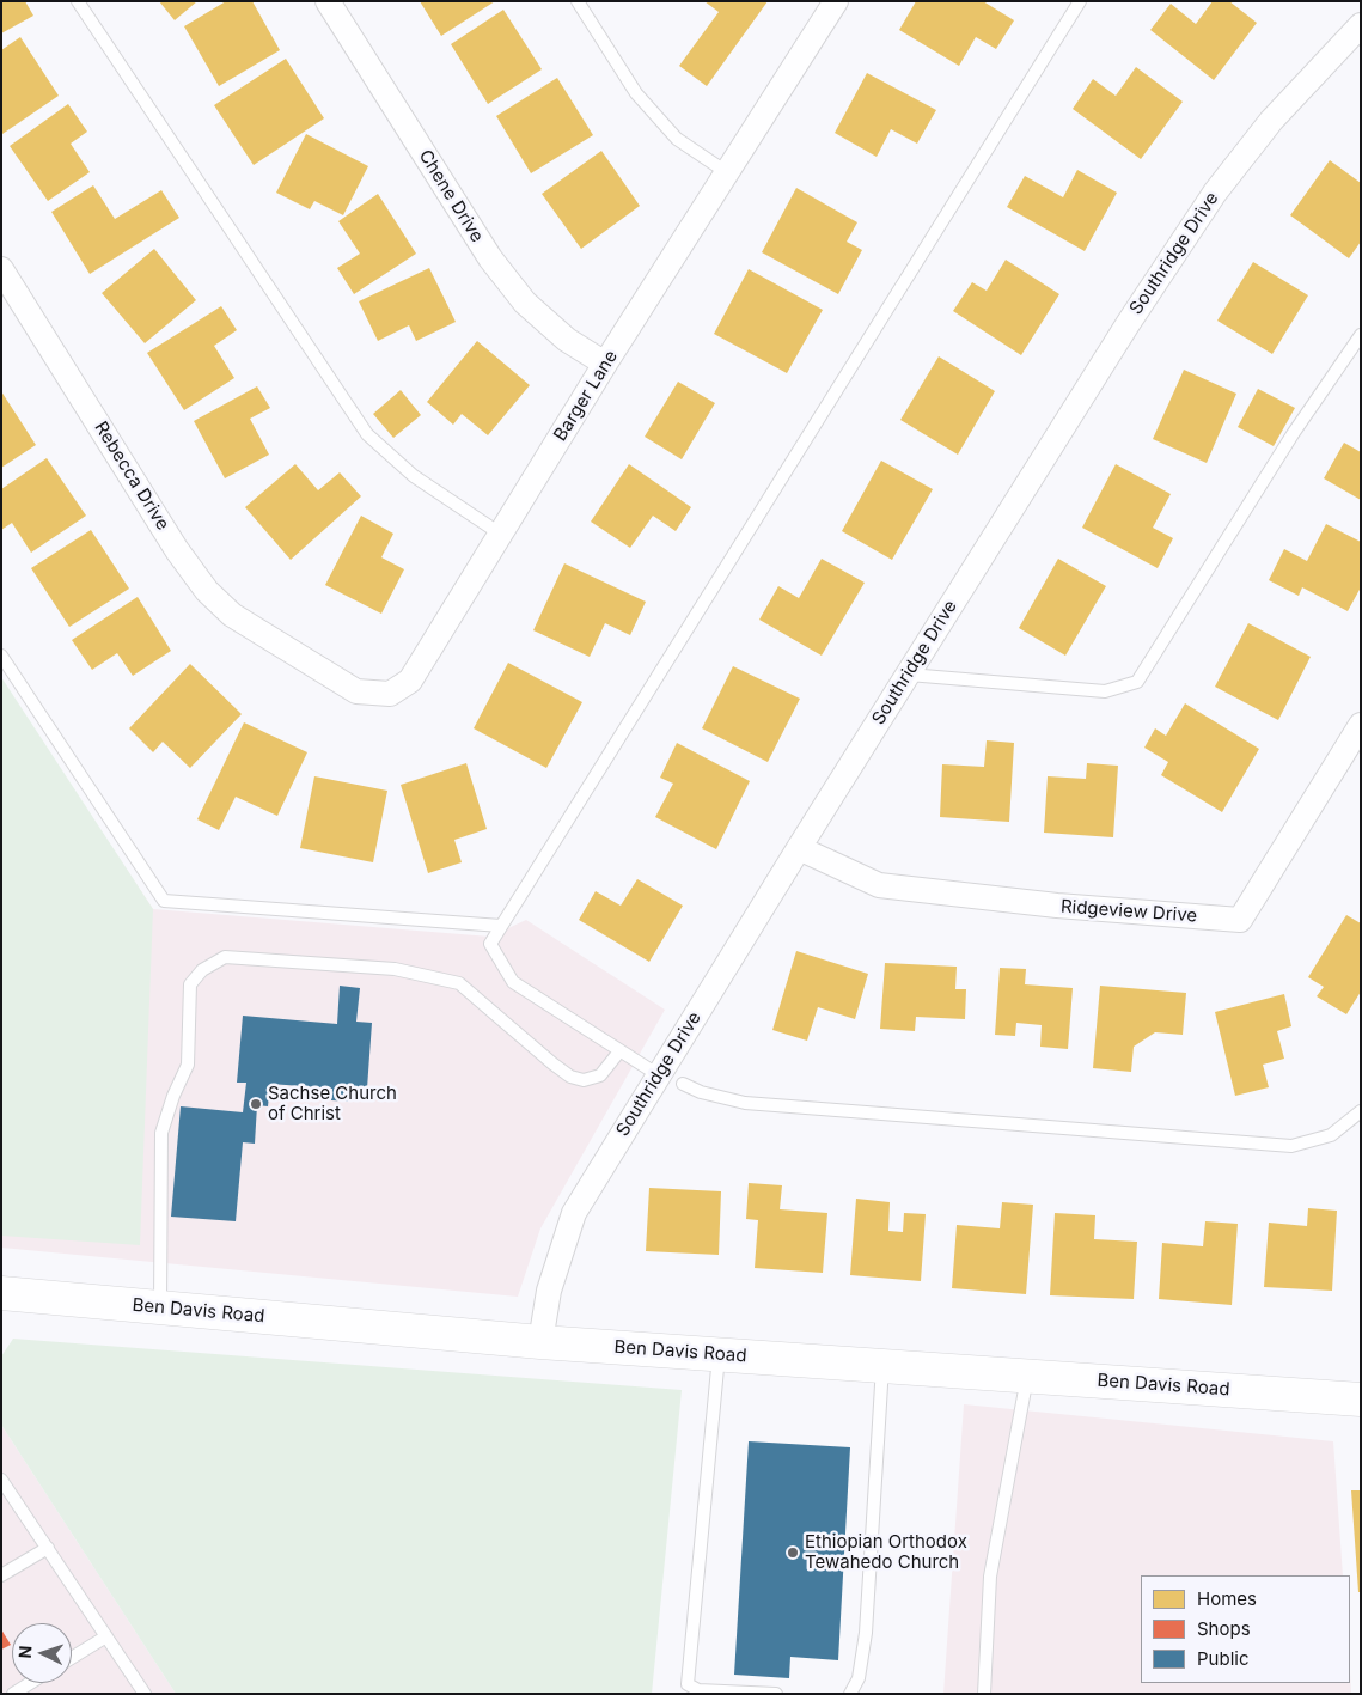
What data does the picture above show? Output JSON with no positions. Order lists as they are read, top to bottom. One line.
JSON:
{"streets":{"street":["Chene Drive","Southridge Drive","Barger Lane","Rebecca Drive","Ridgeview Drive","Ben Davis Road"]},"crossings":[["Chene Drive","Barger Lane"],["Southridge Drive","Ridgeview Drive"],["Southridge Drive","Ben Davis Road"],["Barger Lane","Rebecca Drive"]],"places":["Sachse Church of Christ","Ethiopian Orthodox Tewahedo Church"],"legend":["Homes","Shops","Public"],"north":"left"}
